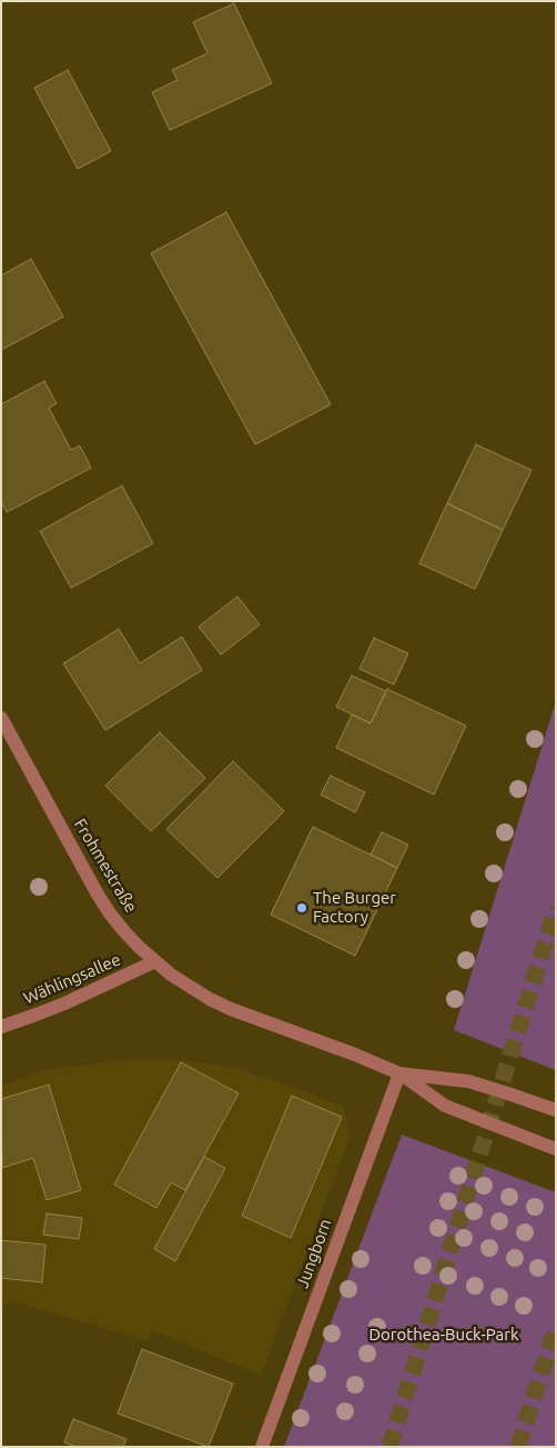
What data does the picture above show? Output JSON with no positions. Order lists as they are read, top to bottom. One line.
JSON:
{"streets":{"street":["Frohmestraße","Wählingsallee","Jungborn"]},"crossings":[["Frohmestraße","Wählingsallee"],["Frohmestraße","Jungborn"]],"parks":["Dorothea-Buck-Park"],"places":["The Burger Factory"]}
